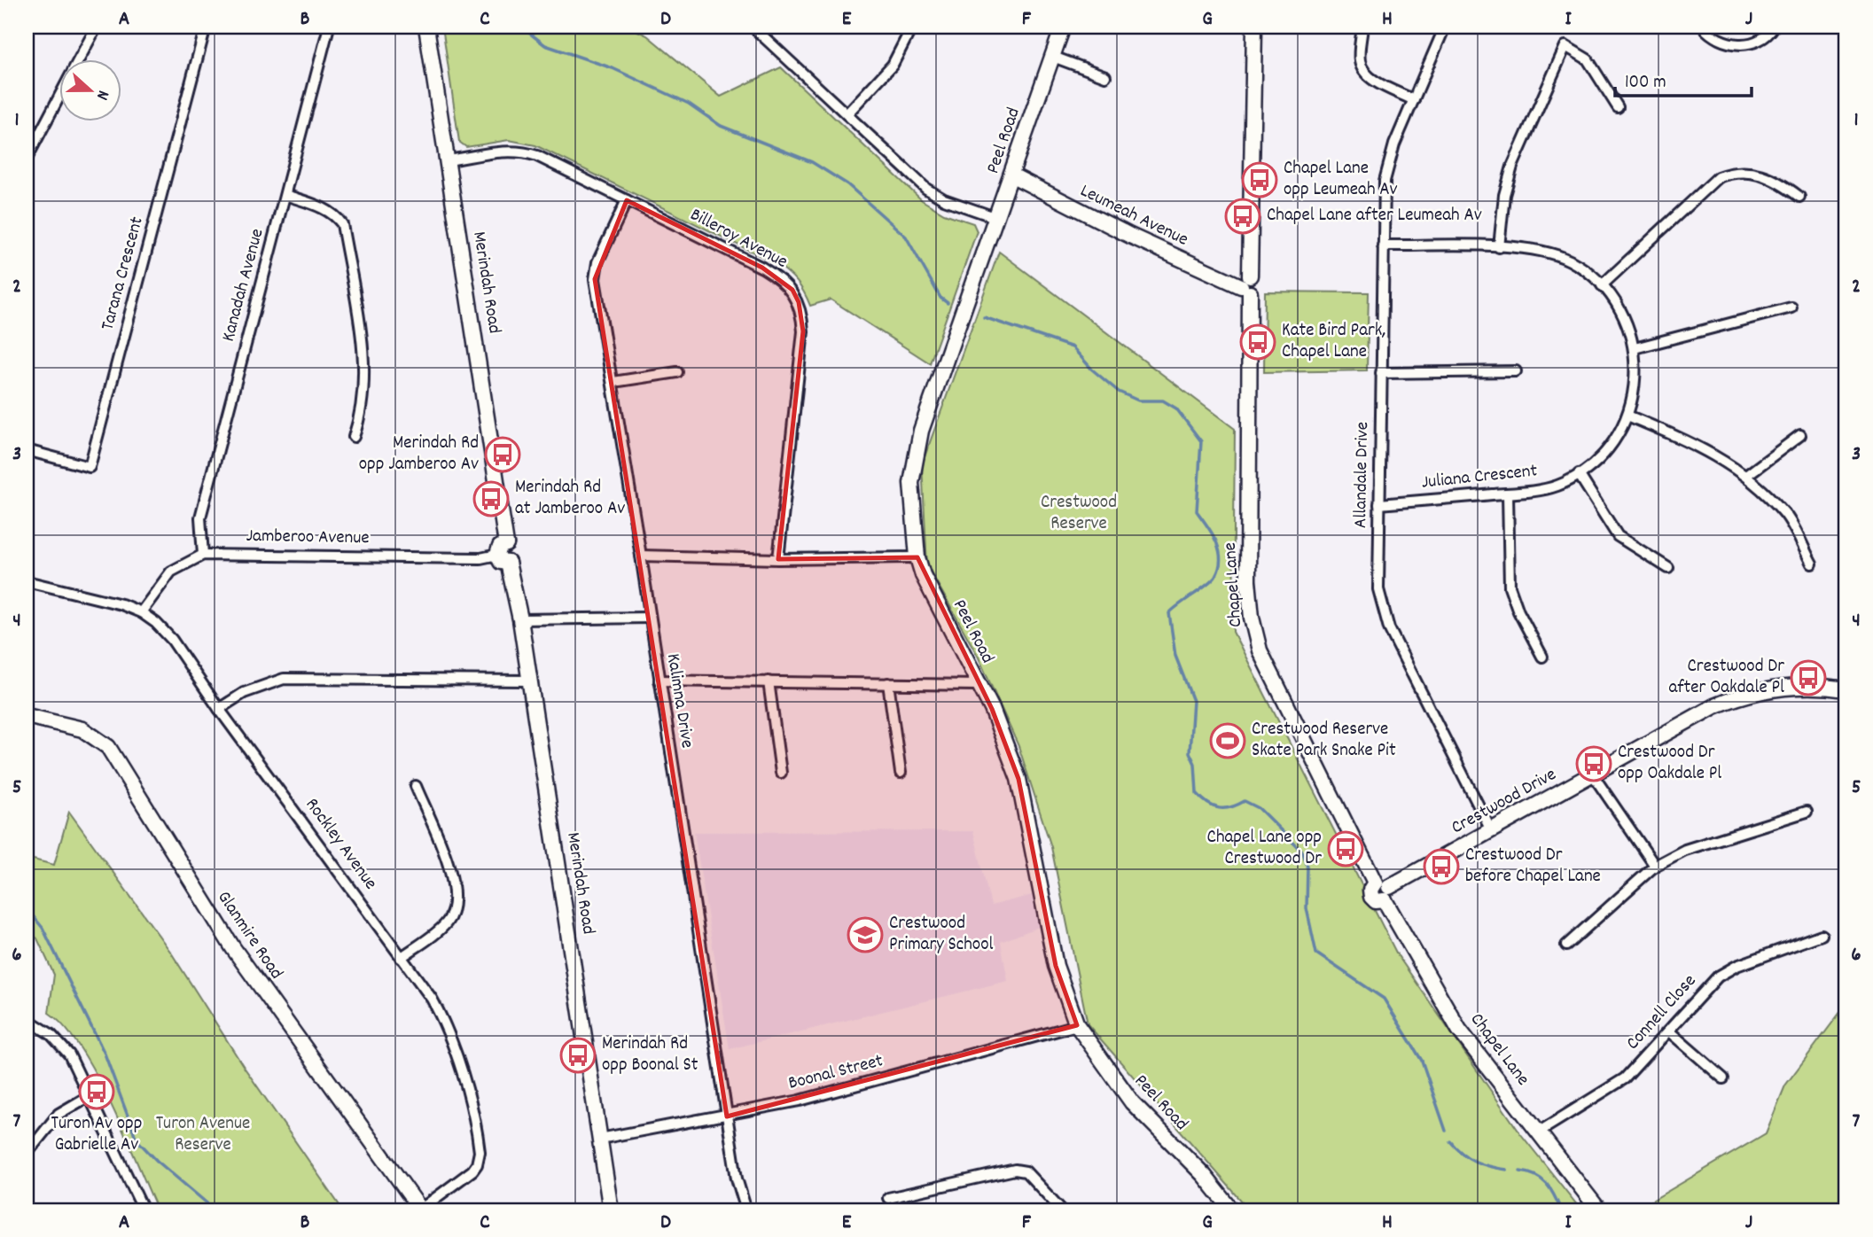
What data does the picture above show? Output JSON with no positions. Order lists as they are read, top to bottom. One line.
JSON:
{"streets":{"street":["Peel Road","Leumeah Avenue","Billeroy Avenue","Tarana Crescent","Merindah Road","Kanadah Avenue","Allandale Drive","Juliana Crescent","Jamberoo Avenue","Chapel Lane","Kalimna Drive","Crestwood Drive","Rockley Avenue","Glanmire Road","Connell Close","Boonal Street"]},"crossings":[["Peel Road","Leumeah Avenue"],["Peel Road","Boonal Street"],["Leumeah Avenue","Chapel Lane"],["Billeroy Avenue","Merindah Road"],["Billeroy Avenue","Kalimna Drive"],["Merindah Road","Jamberoo Avenue"],["Merindah Road","Boonal Street"],["Kanadah Avenue","Jamberoo Avenue"],["Allandale Drive","Juliana Crescent"],["Allandale Drive","Crestwood Drive"],["Jamberoo Avenue","Rockley Avenue"],["Chapel Lane","Crestwood Drive"],["Chapel Lane","Connell Close"],["Kalimna Drive","Boonal Street"],["Rockley Avenue","Glanmire Road"]],"parks":["Crestwood Reserve","Turon Avenue Reserve"],"places":{"bus stop":["Chapel Lane opp Leumeah Av","Chapel Lane after Leumeah Av","Kate Bird Park, Chapel Lane","Merindah Rd opp Jamberoo Av","Merindah Rd at Jamberoo Av","Crestwood Dr after Oakdale Pl","Crestwood Dr opp Oakdale Pl","Chapel Lane opp Crestwood Dr","Crestwood Dr before Chapel Lane","Merindah Rd opp Boonal St","Turon Av opp Gabrielle Av"],"sports":["Crestwood Reserve Skate Park Snake Pit"],"school or university":["Crestwood Primary School"]},"scale_bar":"100 m","north":"right","grid":{"columns":["A","B","C","D","E","F","G","H","I","J"],"rows":["1","2","3","4","5","6","7"]}}
